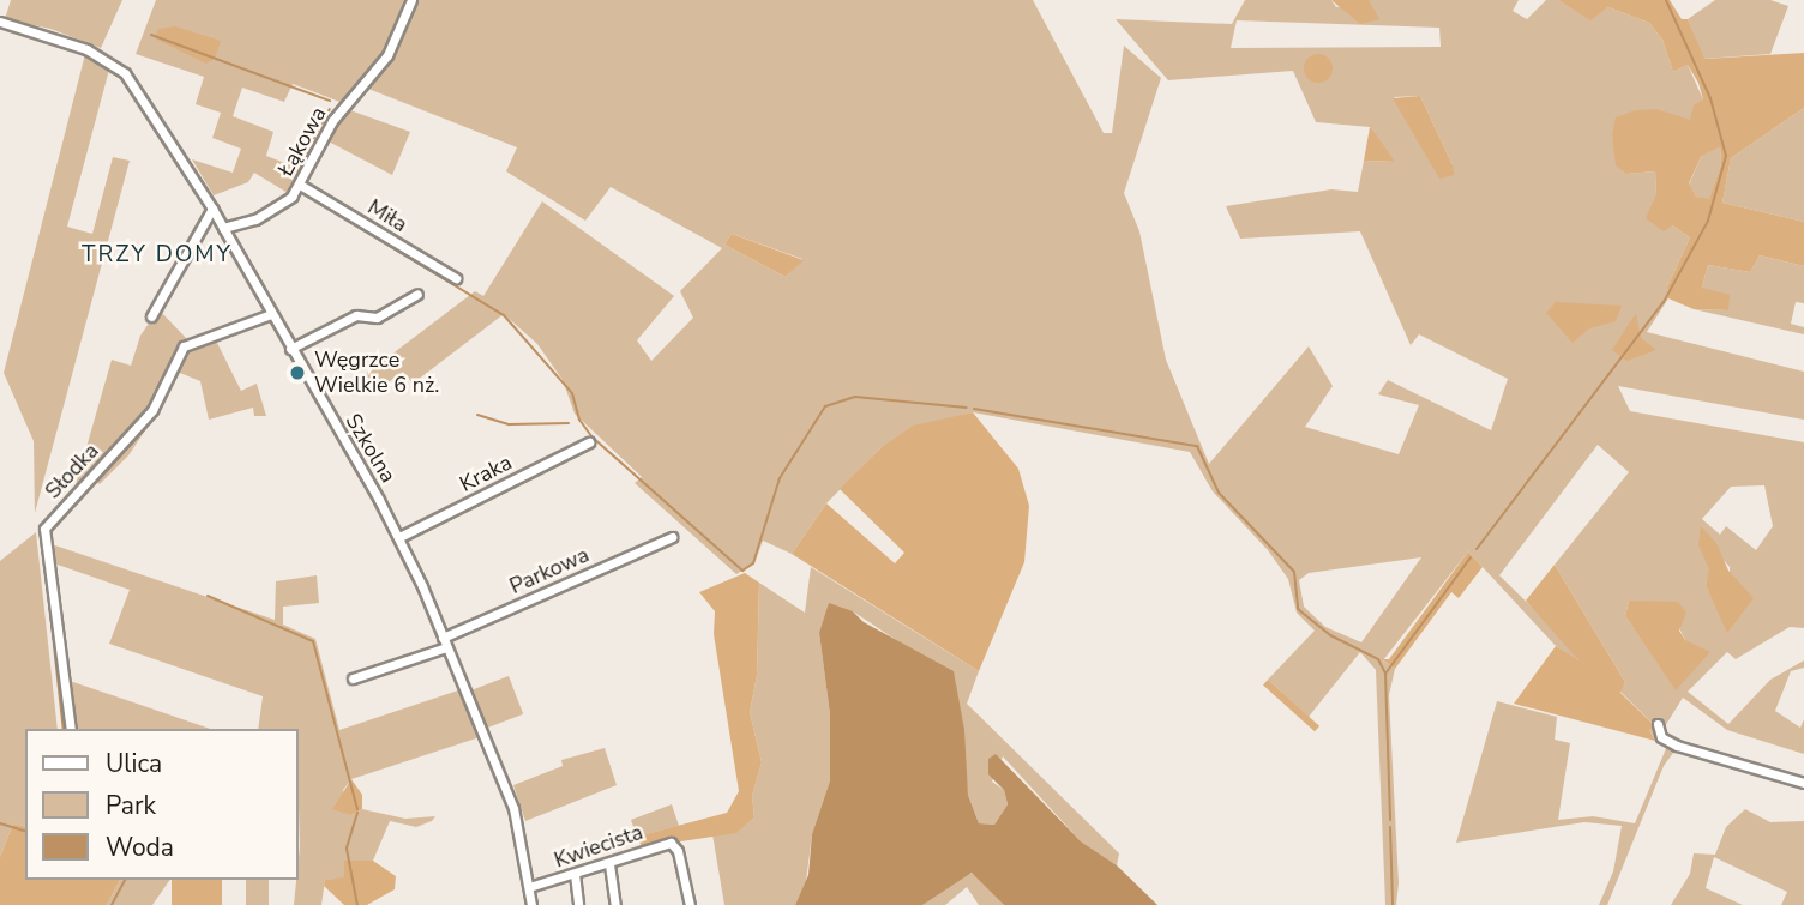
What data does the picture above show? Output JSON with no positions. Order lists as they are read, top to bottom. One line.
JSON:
{"streets":{"street":["Łąkowa","Miła","Szkolna","Słodka","Kraka","Parkowa","Kwiecista"]},"crossings":[["Łąkowa","Miła"],["Łąkowa","Szkolna"],["Szkolna","Słodka"],["Szkolna","Kraka"],["Szkolna","Parkowa"],["Szkolna","Kwiecista"]],"districts":["TRZY DOMY"],"places":["Węgrzce Wielkie 6 nż."],"legend":["Ulica","Park","Woda"]}
